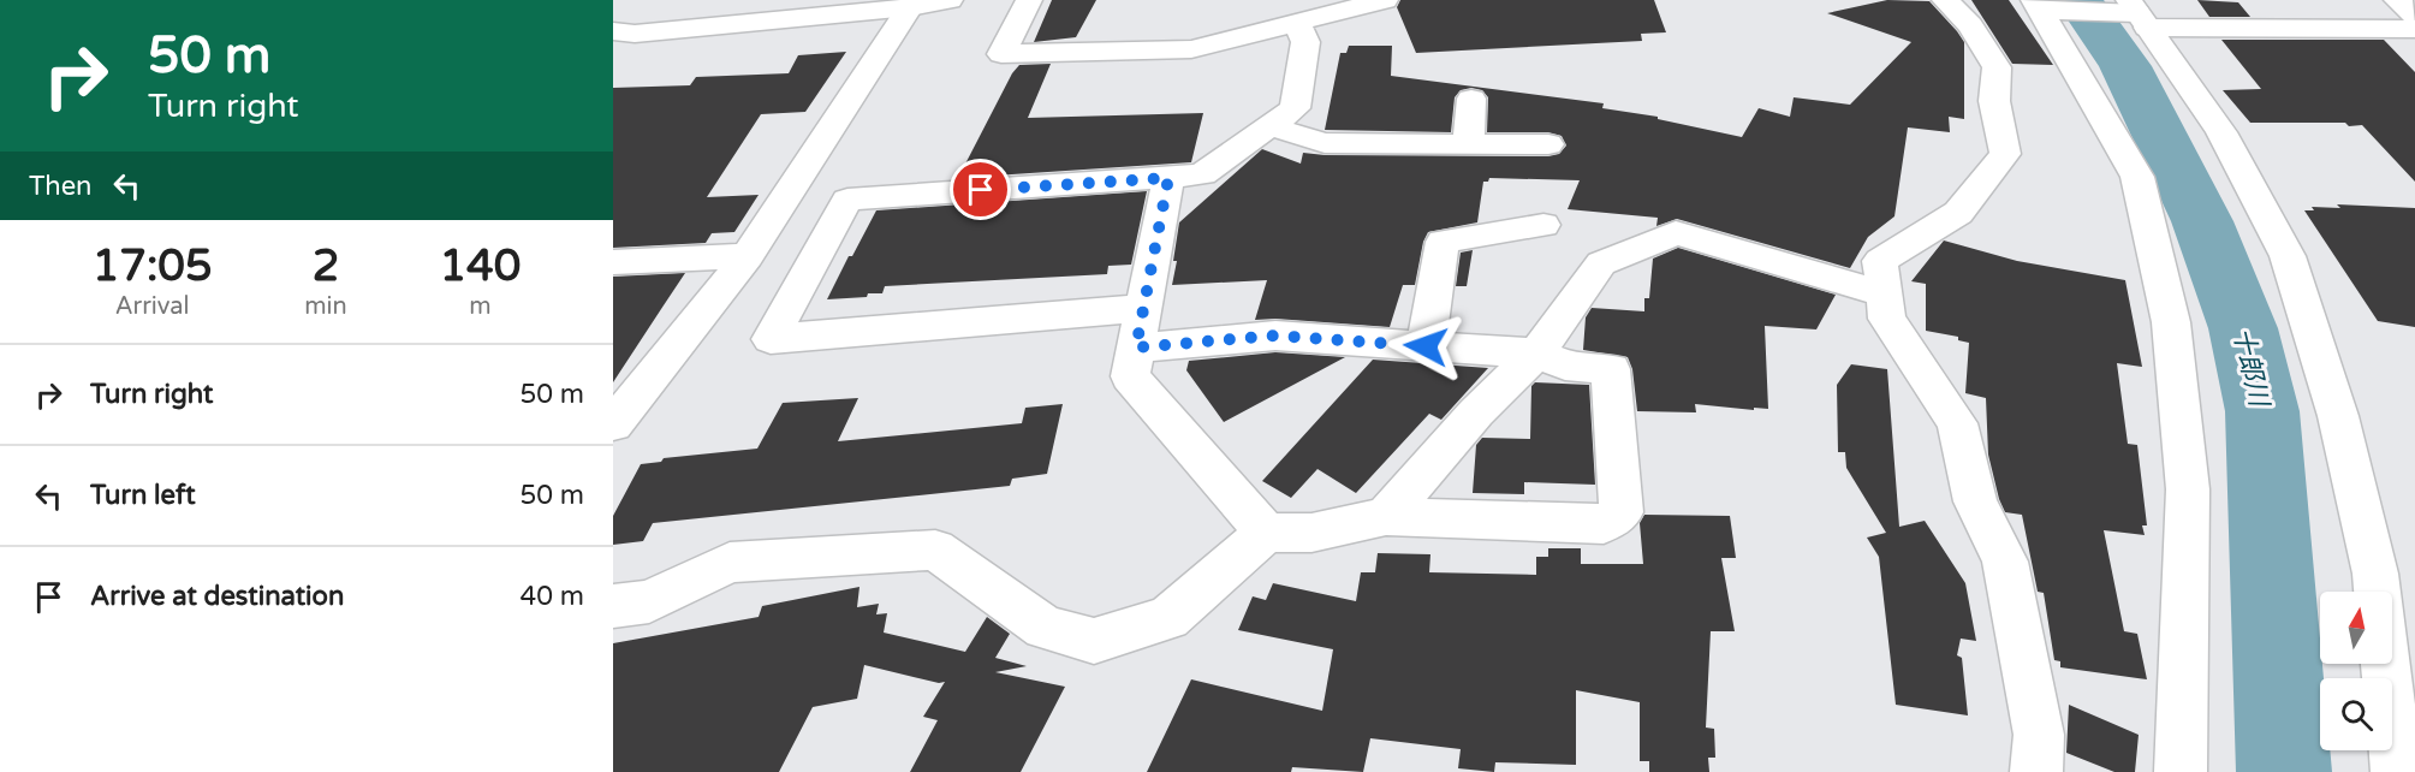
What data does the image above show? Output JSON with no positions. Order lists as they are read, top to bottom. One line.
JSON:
{"water":["十郎川"],"north":"top","page":{"turn":["50 m","Turn right"],"then":"Then","eta":["17:05","Arrival","2","min","140","m"],"list":[{"name":"Turn right","value":"50 m"},{"name":"Turn left","value":"50 m"},{"name":"Arrive at destination","value":"40 m"}]}}
